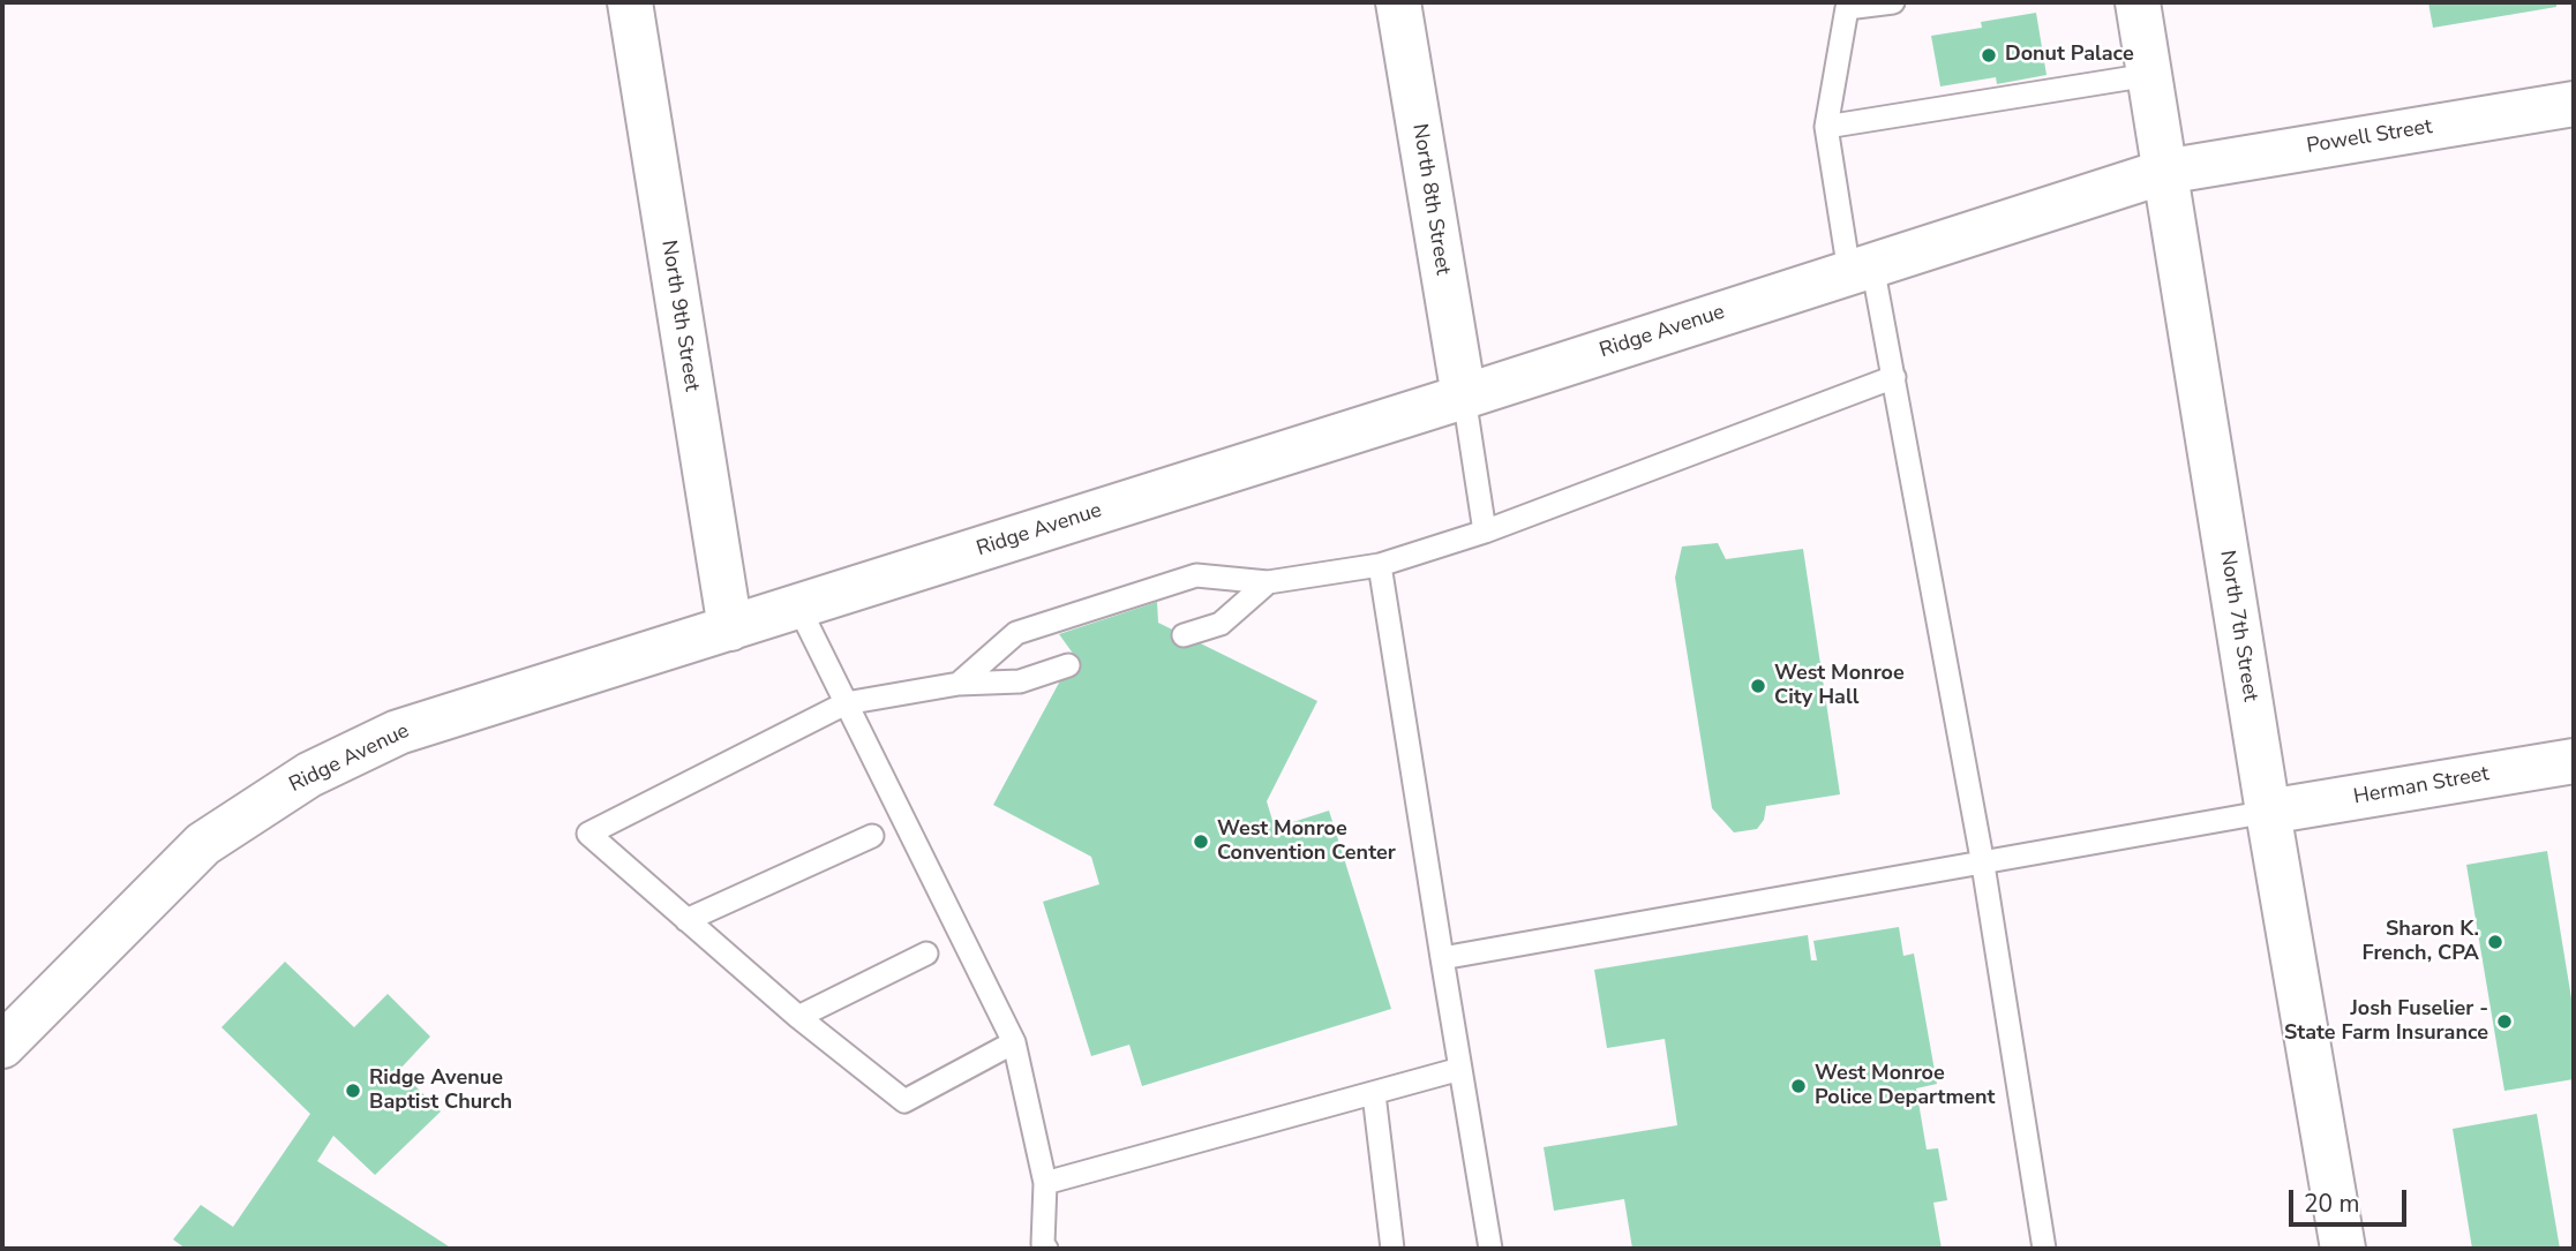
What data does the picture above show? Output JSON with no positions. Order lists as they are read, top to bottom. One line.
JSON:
{"streets":{"street":["Powell Street","North 8th Street","North 9th Street","Ridge Avenue","North 7th Street","Herman Street"]},"crossings":[["Powell Street","Ridge Avenue"],["Powell Street","North 7th Street"],["North 8th Street","Ridge Avenue"],["North 9th Street","Ridge Avenue"],["Ridge Avenue","North 7th Street"],["North 7th Street","Herman Street"]],"places":["Donut Palace","West Monroe City Hall","West Monroe Convention Center","Sharon K. French, CPA","Josh Fuselier - State Farm Insurance","West Monroe Police Department","Ridge Avenue Baptist Church"],"scale_bar":"20 m"}
